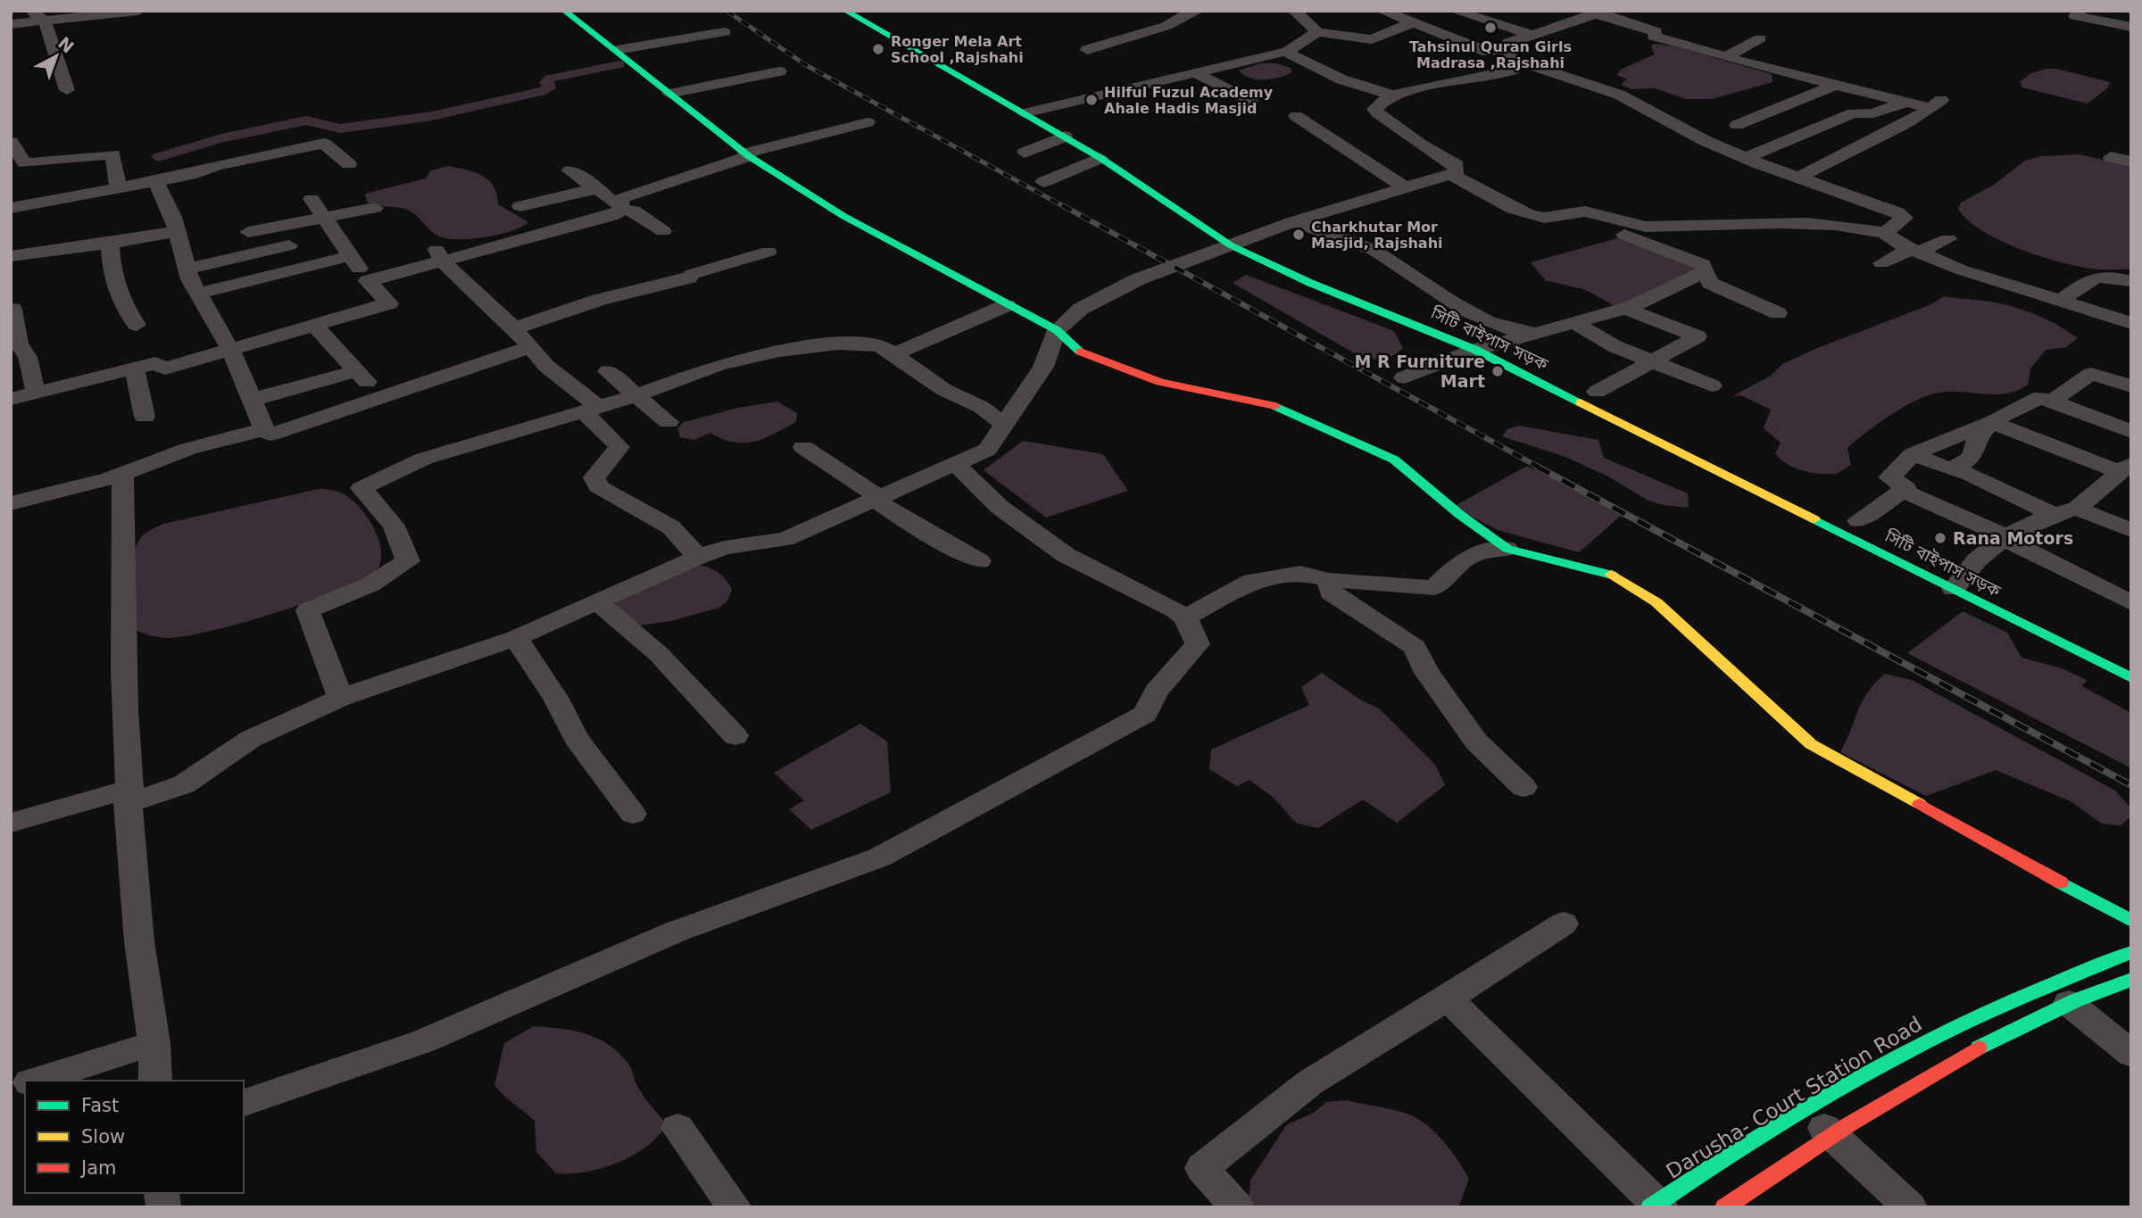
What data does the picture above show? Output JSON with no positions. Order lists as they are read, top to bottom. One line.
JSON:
{"streets":{"main road":["সিটি বাইপাস সড়ক","Darusha- Court Station Road"]},"places":["Tahsinul Quran Girls Madrasa ,Rajshahi","Ronger Mela Art School ,Rajshahi","Hilful Fuzul Academy Ahale Hadis Masjid","Charkhutar Mor Masjid, Rajshahi","M R Furniture Mart","Rana Motors"],"legend":["Fast","Slow","Jam"],"north":"top right"}
